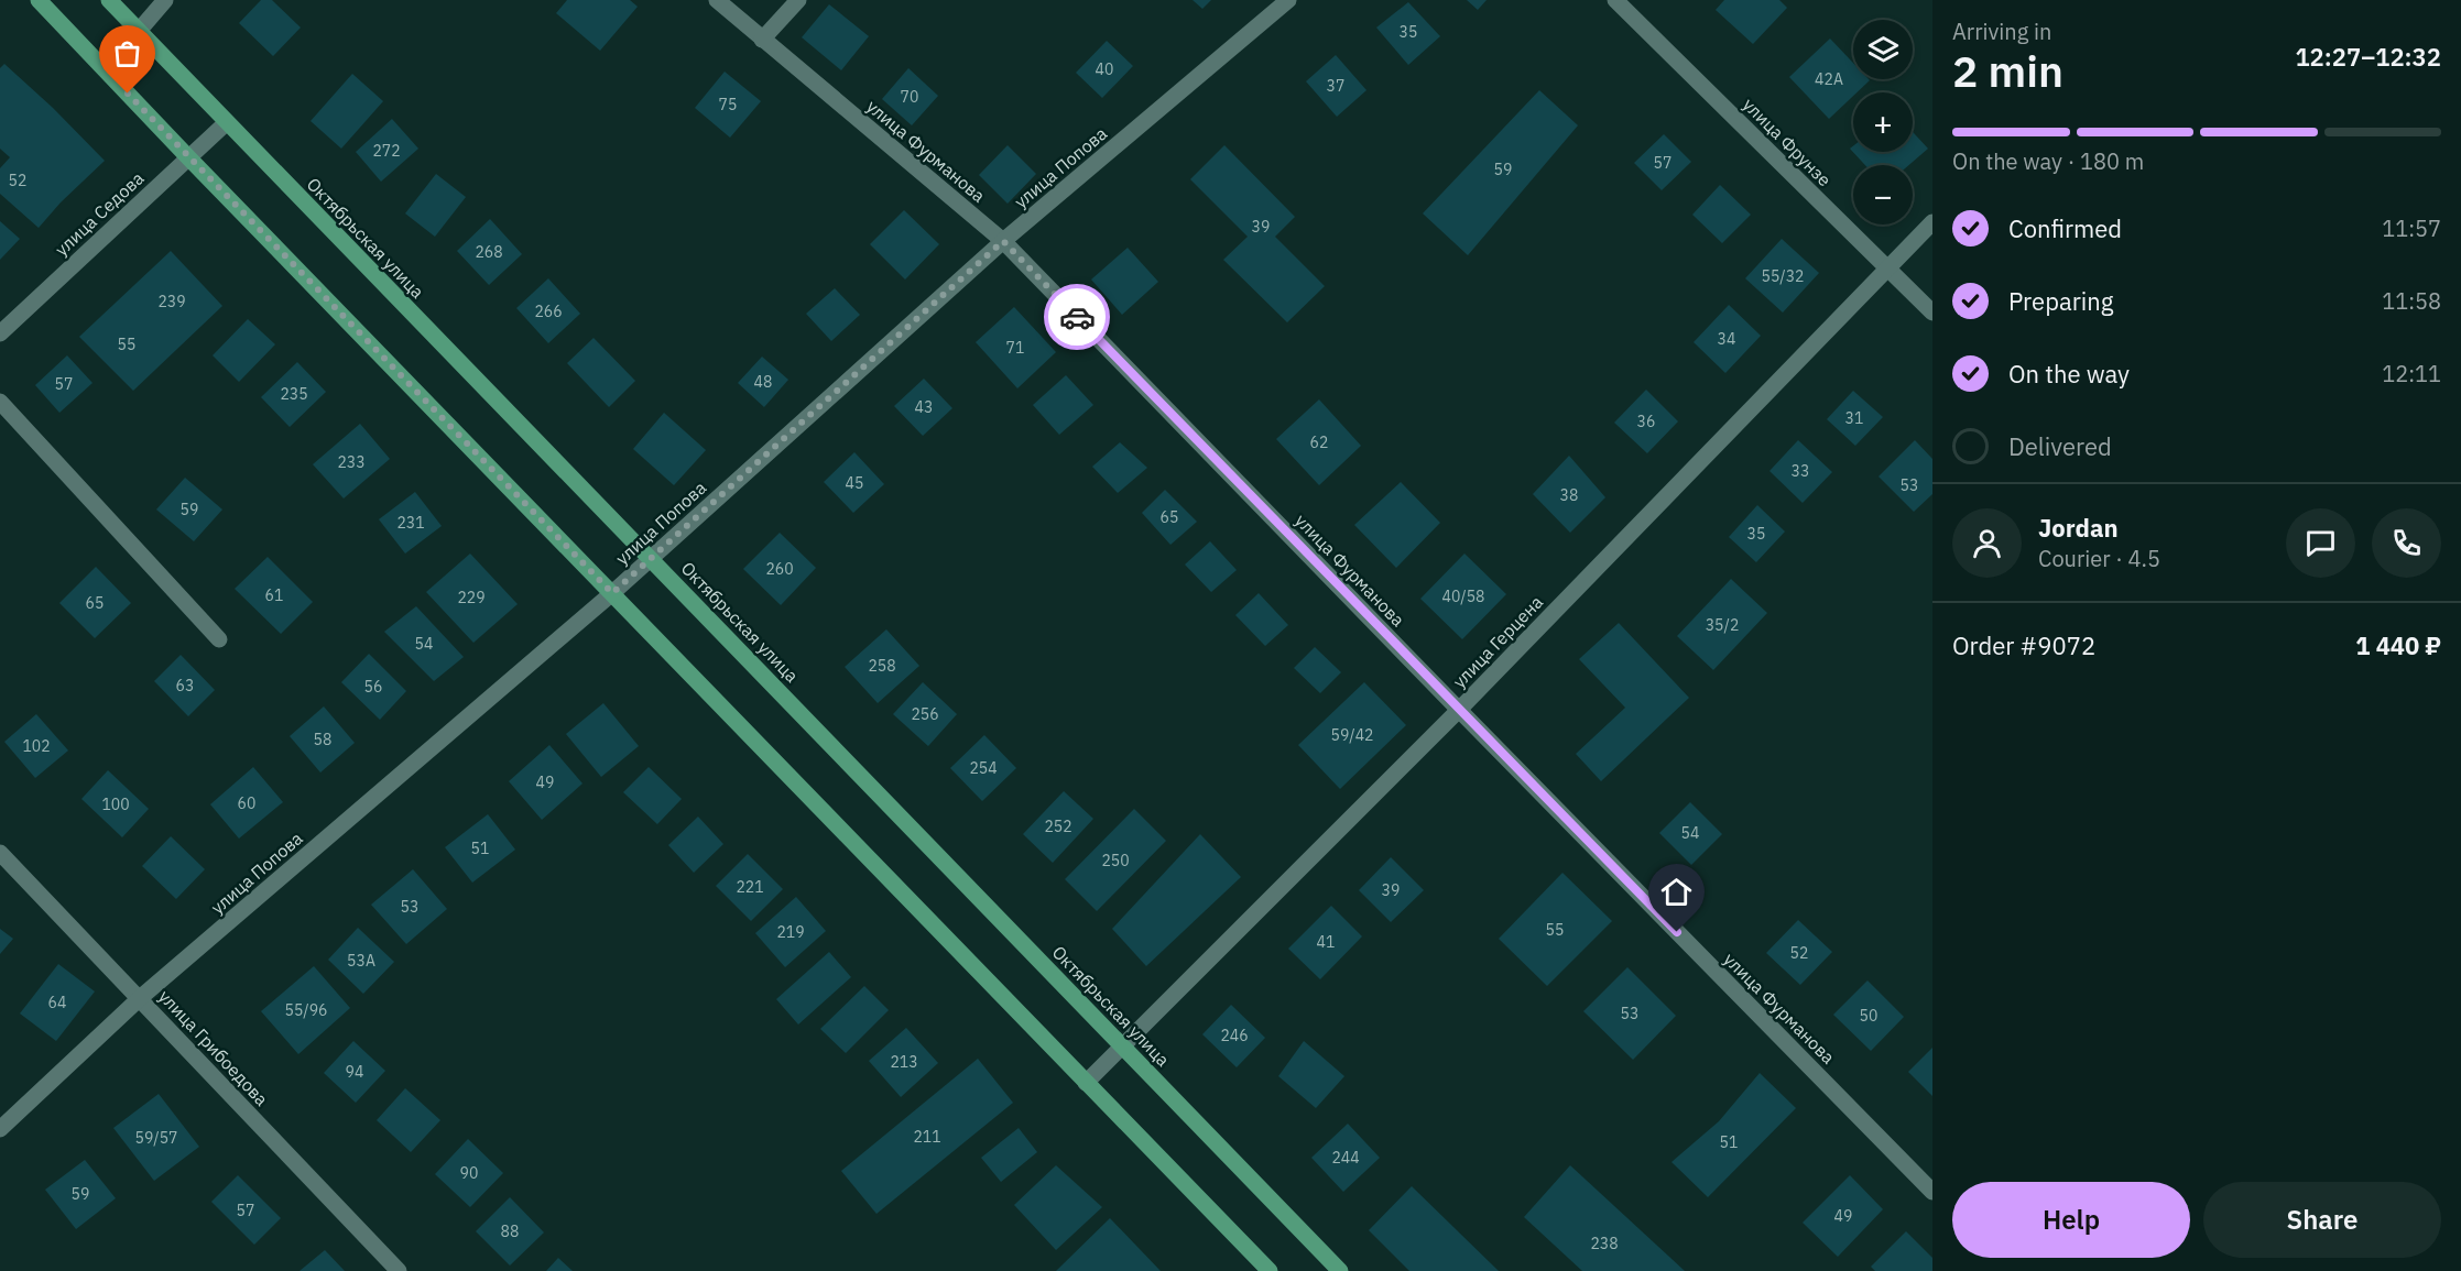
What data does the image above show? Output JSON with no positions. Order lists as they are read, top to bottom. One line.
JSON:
{"streets":{"main road":["Октябрьская улица"],"street":["улица Фрунзе","улица Фурманова","улица Попова","улица Седова","улица Герцена","улица Грибоедова"]},"crossings":[["улица Фрунзе","улица Герцена"],["улица Фурманова","улица Попова"],["улица Фурманова","улица Герцена"],["улица Попова","Октябрьская улица"],["улица Попова","улица Грибоедова"],["улица Седова","Октябрьская улица"],["Октябрьская улица","улица Герцена"]],"house_numbers":["35","40","42А","37","70","75","272","57","59","52","39","268","55/32","239","266","34","55","71","48","57","235","43","31","36","62","233","33","45","53","38","59","65","231","35","260","61","40/58","229","65","35/2","54","258","63","56","256","59/42","58","102","254","49","60","100","252","54","51","250","221","39","53","55","219","41","52","53А","64","55/96","53","50","246","213","94","211","59/57","51","244","90","59","57","49","88","238"],"page":{"heading":["2 min","Arriving in","12:27–12:32"],"panel":["Jordan","Courier · 4.5","Order #9072","1 440 ₽"],"map_buttons":["+","−"],"bar":"On the way · 180 m","list":[["Confirmed","11:57"],["Preparing","11:58"],["On the way","12:11"],"Delivered"],"buttons":["Help","Share"]}}
